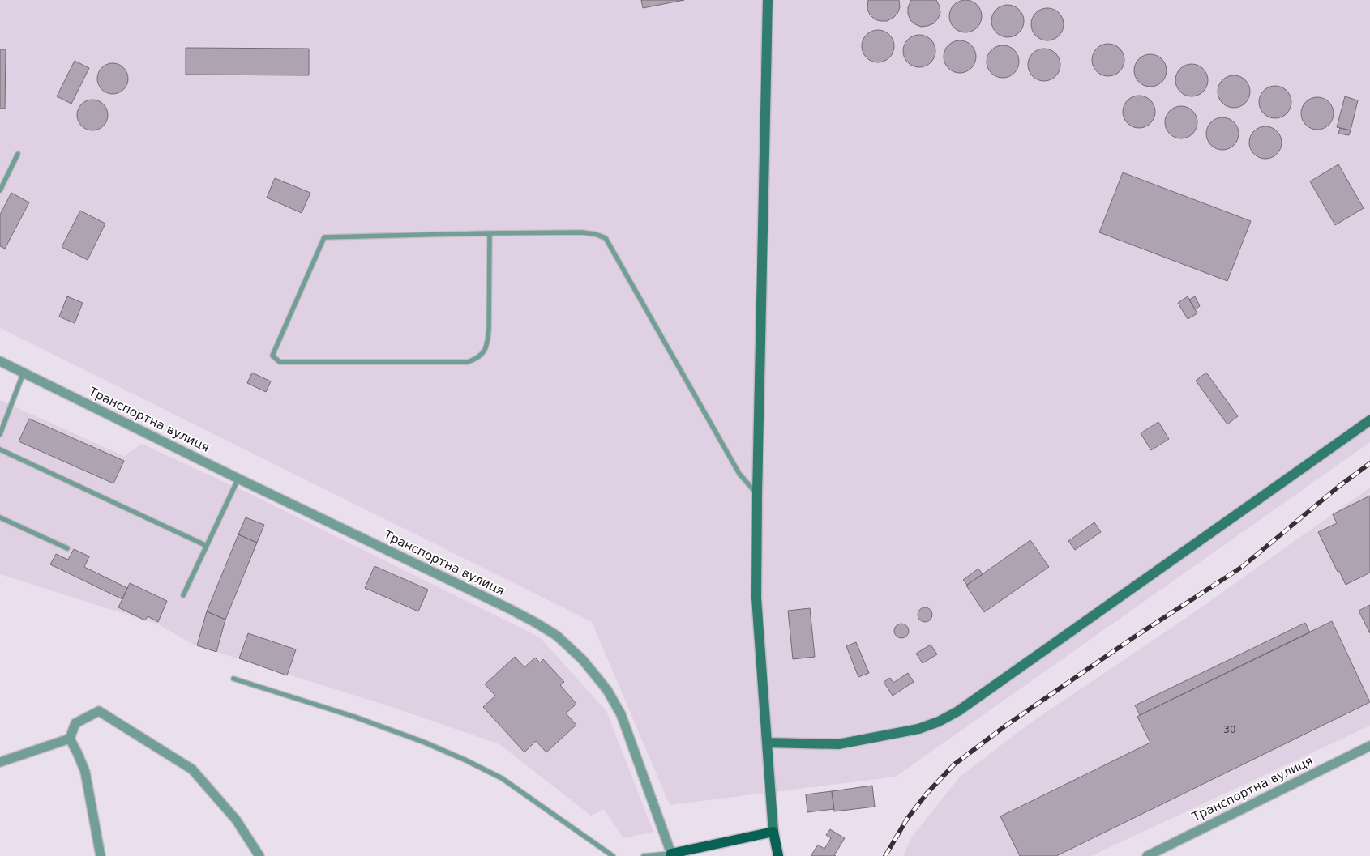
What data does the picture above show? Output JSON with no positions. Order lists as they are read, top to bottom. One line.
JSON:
{"streets":{"street":["Транспортна вулиця"]},"house_numbers":["30"]}
